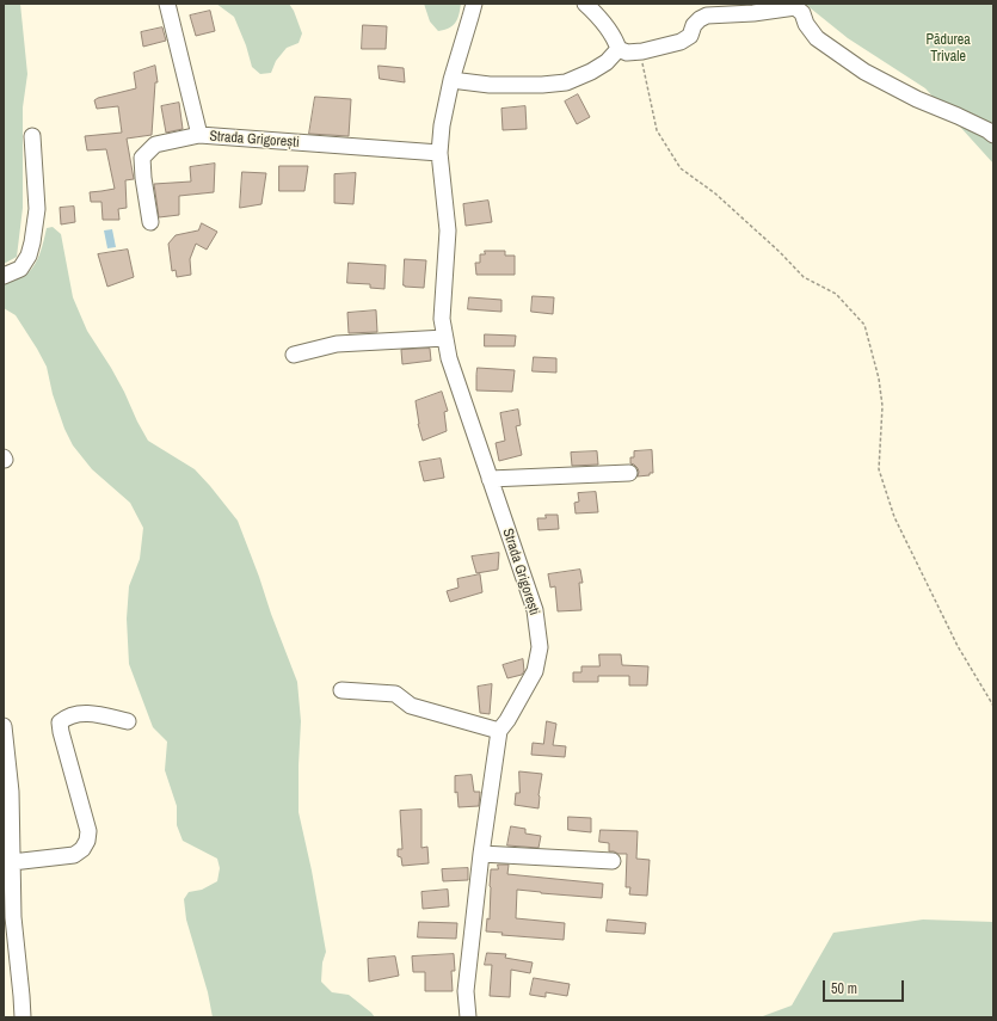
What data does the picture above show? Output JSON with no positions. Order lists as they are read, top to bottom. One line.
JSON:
{"streets":{"street":["Strada Grigorești"]},"parks":["Pădurea Trivale"],"scale_bar":"50 m"}
